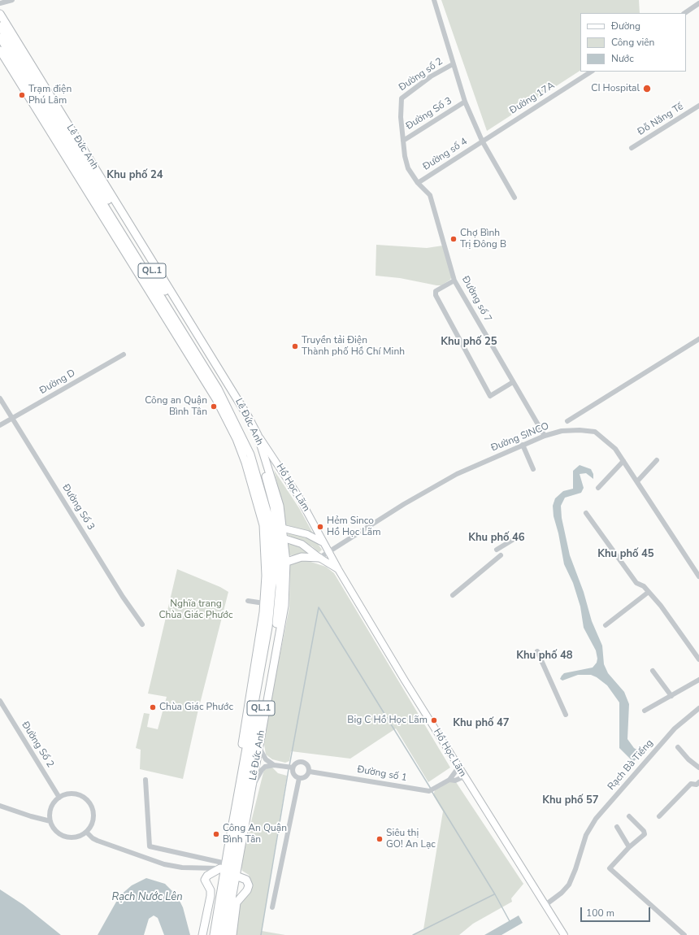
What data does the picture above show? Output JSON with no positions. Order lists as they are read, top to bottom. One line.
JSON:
{"streets":{"highway":["Lê Đức Anh","QL.1"],"main road":["Hồ Học Lãm"],"street":["Đường số 2","Đường 17A","Đường Số 3","Đỗ Năng Tế","Đường số 4","Đường số 7","Đường D","Đường SINCO","Đường Số 2","Rạch Bà Tiếng","Đường số 1"]},"crossings":[["Đường số 2","Đường Số 3"],["Đường số 2","Đường số 7"],["Đường 17A","Đường số 4"],["Đường Số 3","Đường số 7"],["Đường Số 3","Đường D"],["Lê Đức Anh","QL.1"],["Lê Đức Anh","Hồ Học Lãm"],["Đường số 4","Đường số 7"],["Đường số 7","Đường SINCO"],["Đường SINCO","Hồ Học Lãm"],["Hồ Học Lãm","Rạch Bà Tiếng"],["Hồ Học Lãm","Đường số 1"]],"districts":["Khu phố 24","Khu phố 25","Khu phố 46","Khu phố 45","Khu phố 48","Khu phố 47","Khu phố 57"],"water":["Rạch Nước Lên"],"parks":["Nghĩa trang Chùa Giác Phước"],"places":["CI Hospital","Trạm điện Phú Lâm","Chợ Bình Trị Đông B","Truyền tải Điện Thành phố Hồ Chí Minh","Công an Quận Bình Tân","Hẻm Sinco Hồ Học Lãm","Chùa Giác Phước","Big C Hồ Học Lãm","Công An Quận Bình Tân","Siêu thị GO! An Lạc"],"legend":["Đường","Công viên","Nước"],"scale_bar":"100 m"}
